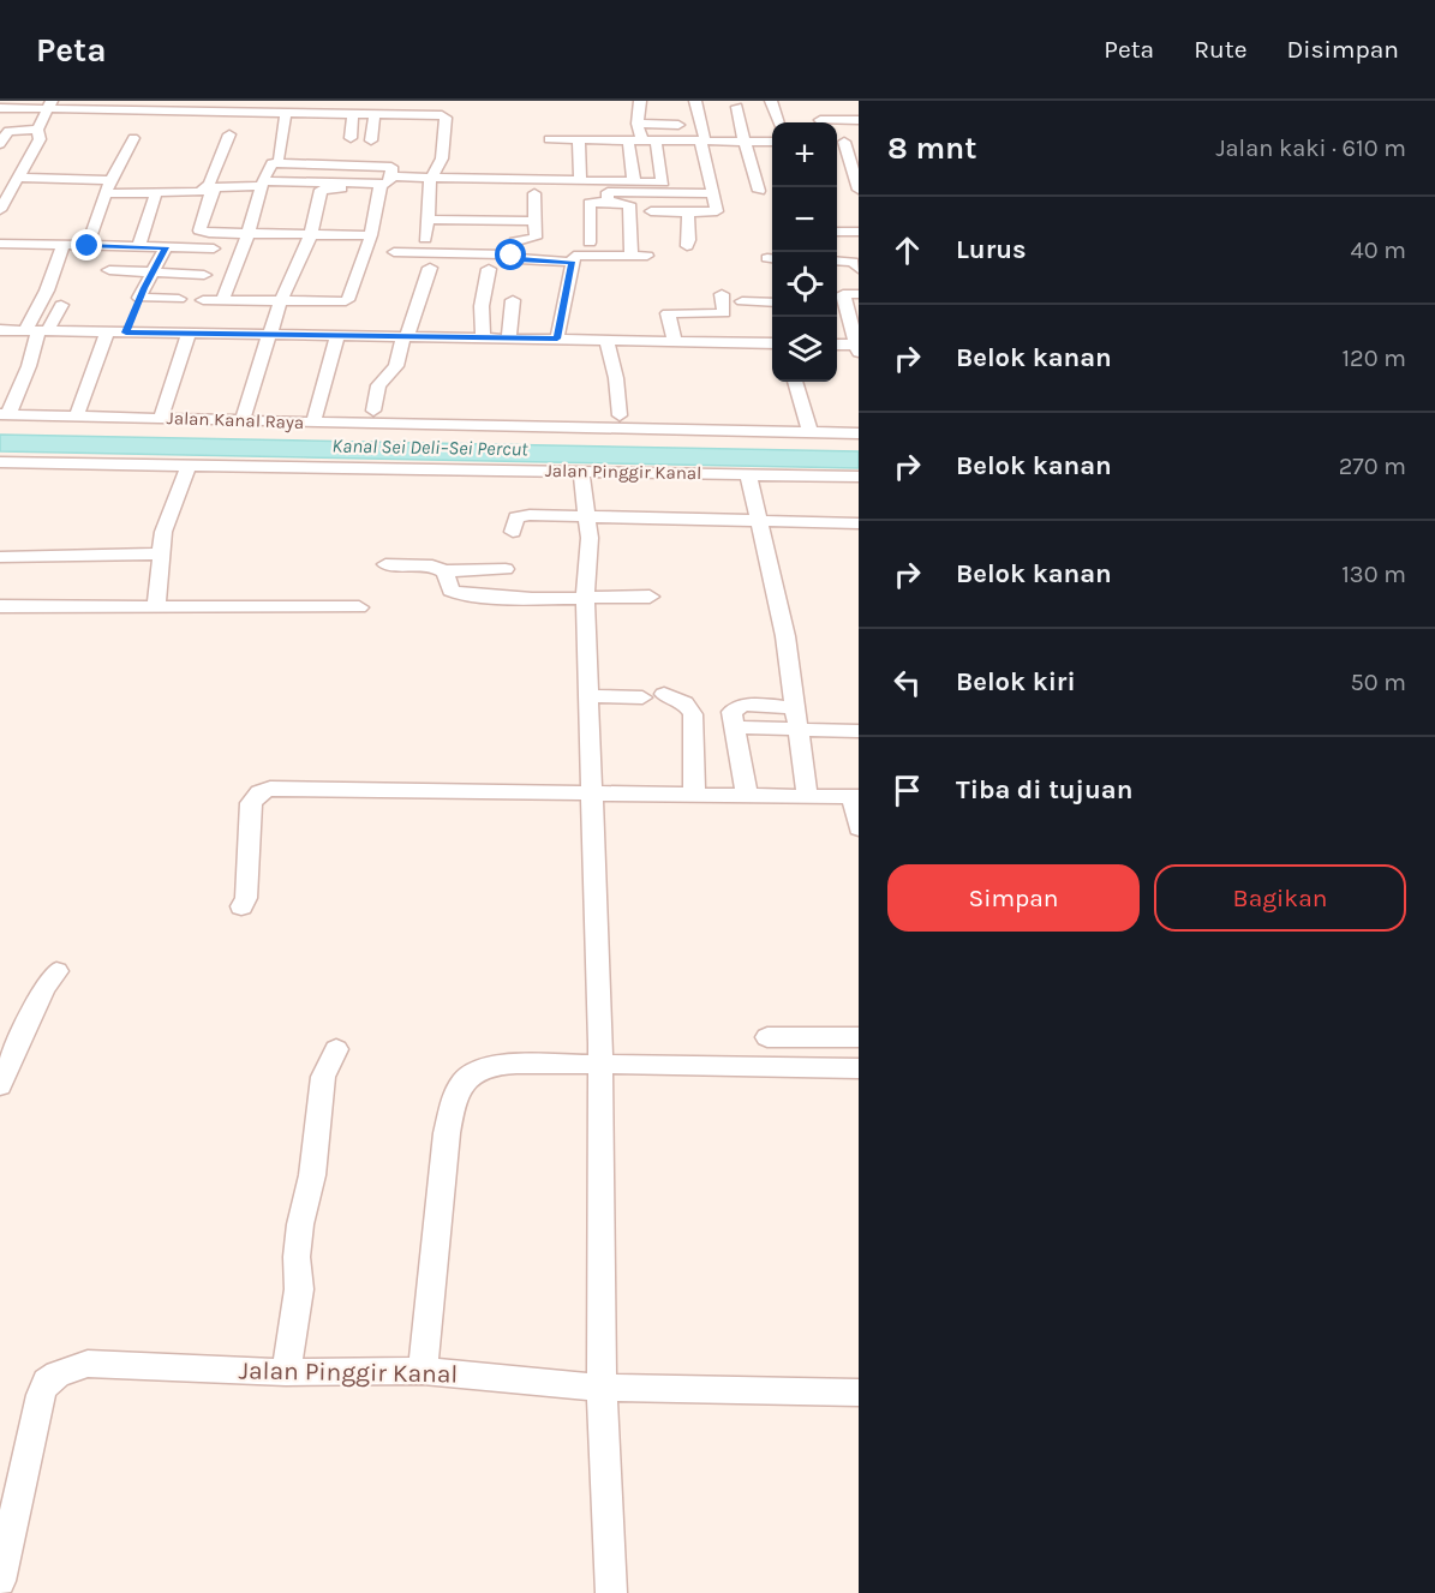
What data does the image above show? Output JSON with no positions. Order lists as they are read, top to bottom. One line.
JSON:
{"streets":{"street":["Jalan Kanal Raya","Jalan Pinggir Kanal"]},"water":["Kanal Sei Deli–Sei Percut"],"page":{"header":"Peta","nav":["Peta","Rute","Disimpan"],"heading":["8 mnt","Jalan kaki · 610 m"],"map_buttons":["+","−"],"list":[["Lurus","40 m"],["Belok kanan","120 m"],["Belok kanan","270 m"],["Belok kanan","130 m"],["Belok kiri","50 m"],"Tiba di tujuan"],"buttons":["Simpan","Bagikan"]}}
